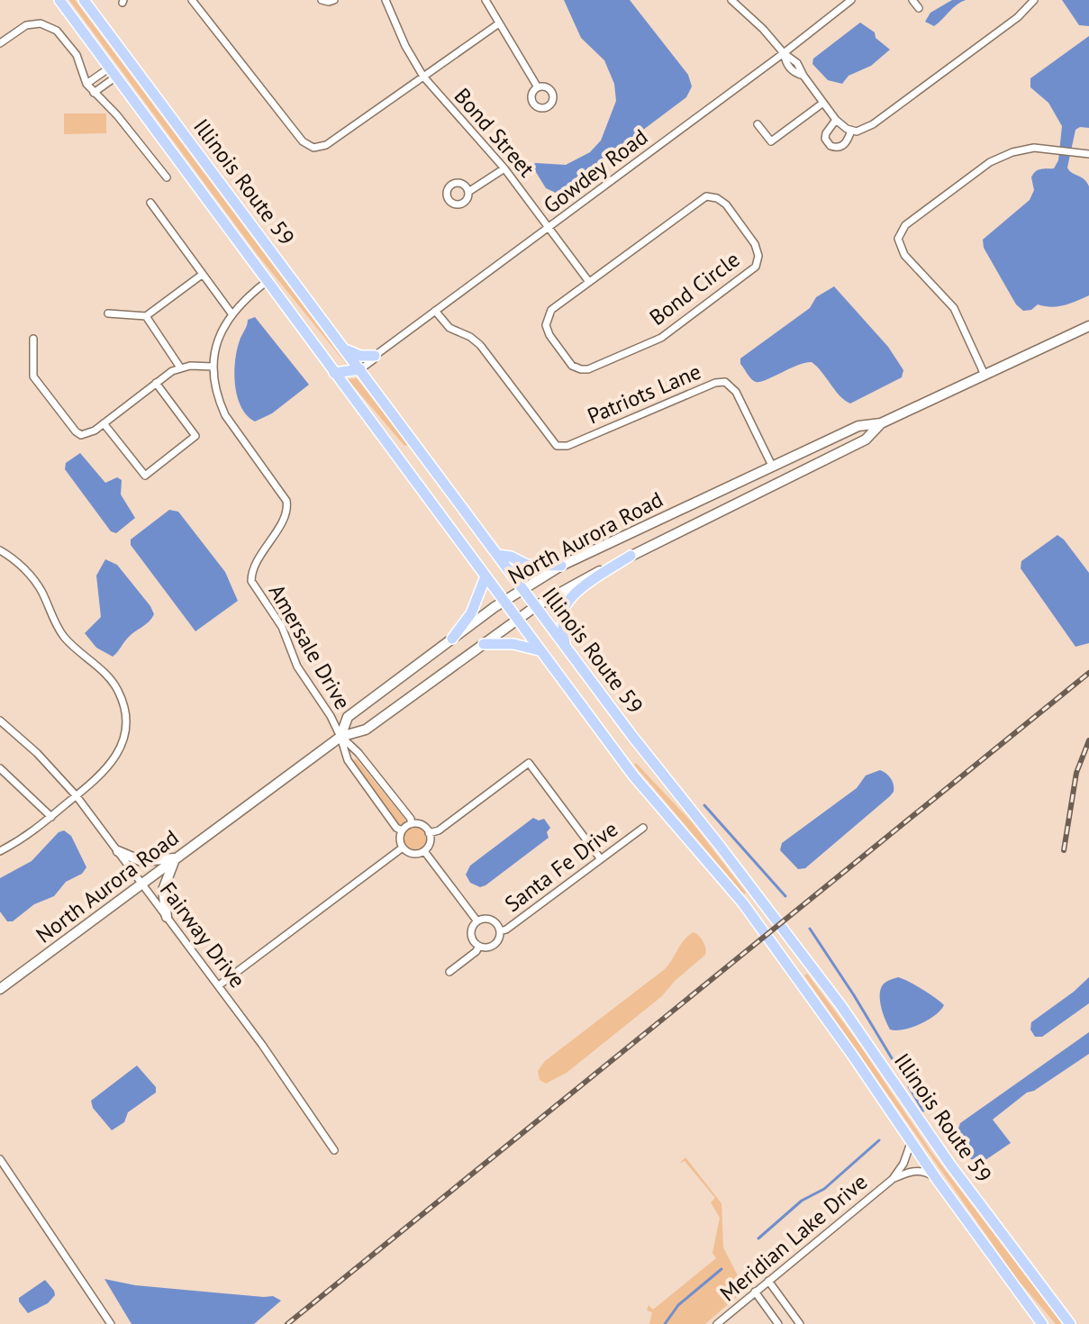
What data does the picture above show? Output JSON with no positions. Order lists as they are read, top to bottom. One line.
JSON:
{"streets":{"main road":["Illinois Route 59","North Aurora Road"],"street":["Bond Street","Gowdey Road","Bond Circle","Patriots Lane","Amersale Drive","Santa Fe Drive","Fairway Drive","Meridian Lake Drive"]},"crossings":[["Bond Street","Gowdey Road"],["Bond Street","Bond Circle"],["Gowdey Road","Illinois Route 59"],["Gowdey Road","Patriots Lane"],["Illinois Route 59","North Aurora Road"],["Illinois Route 59","Amersale Drive"],["Illinois Route 59","Meridian Lake Drive"],["Patriots Lane","North Aurora Road"],["North Aurora Road","Amersale Drive"],["North Aurora Road","Fairway Drive"]]}
